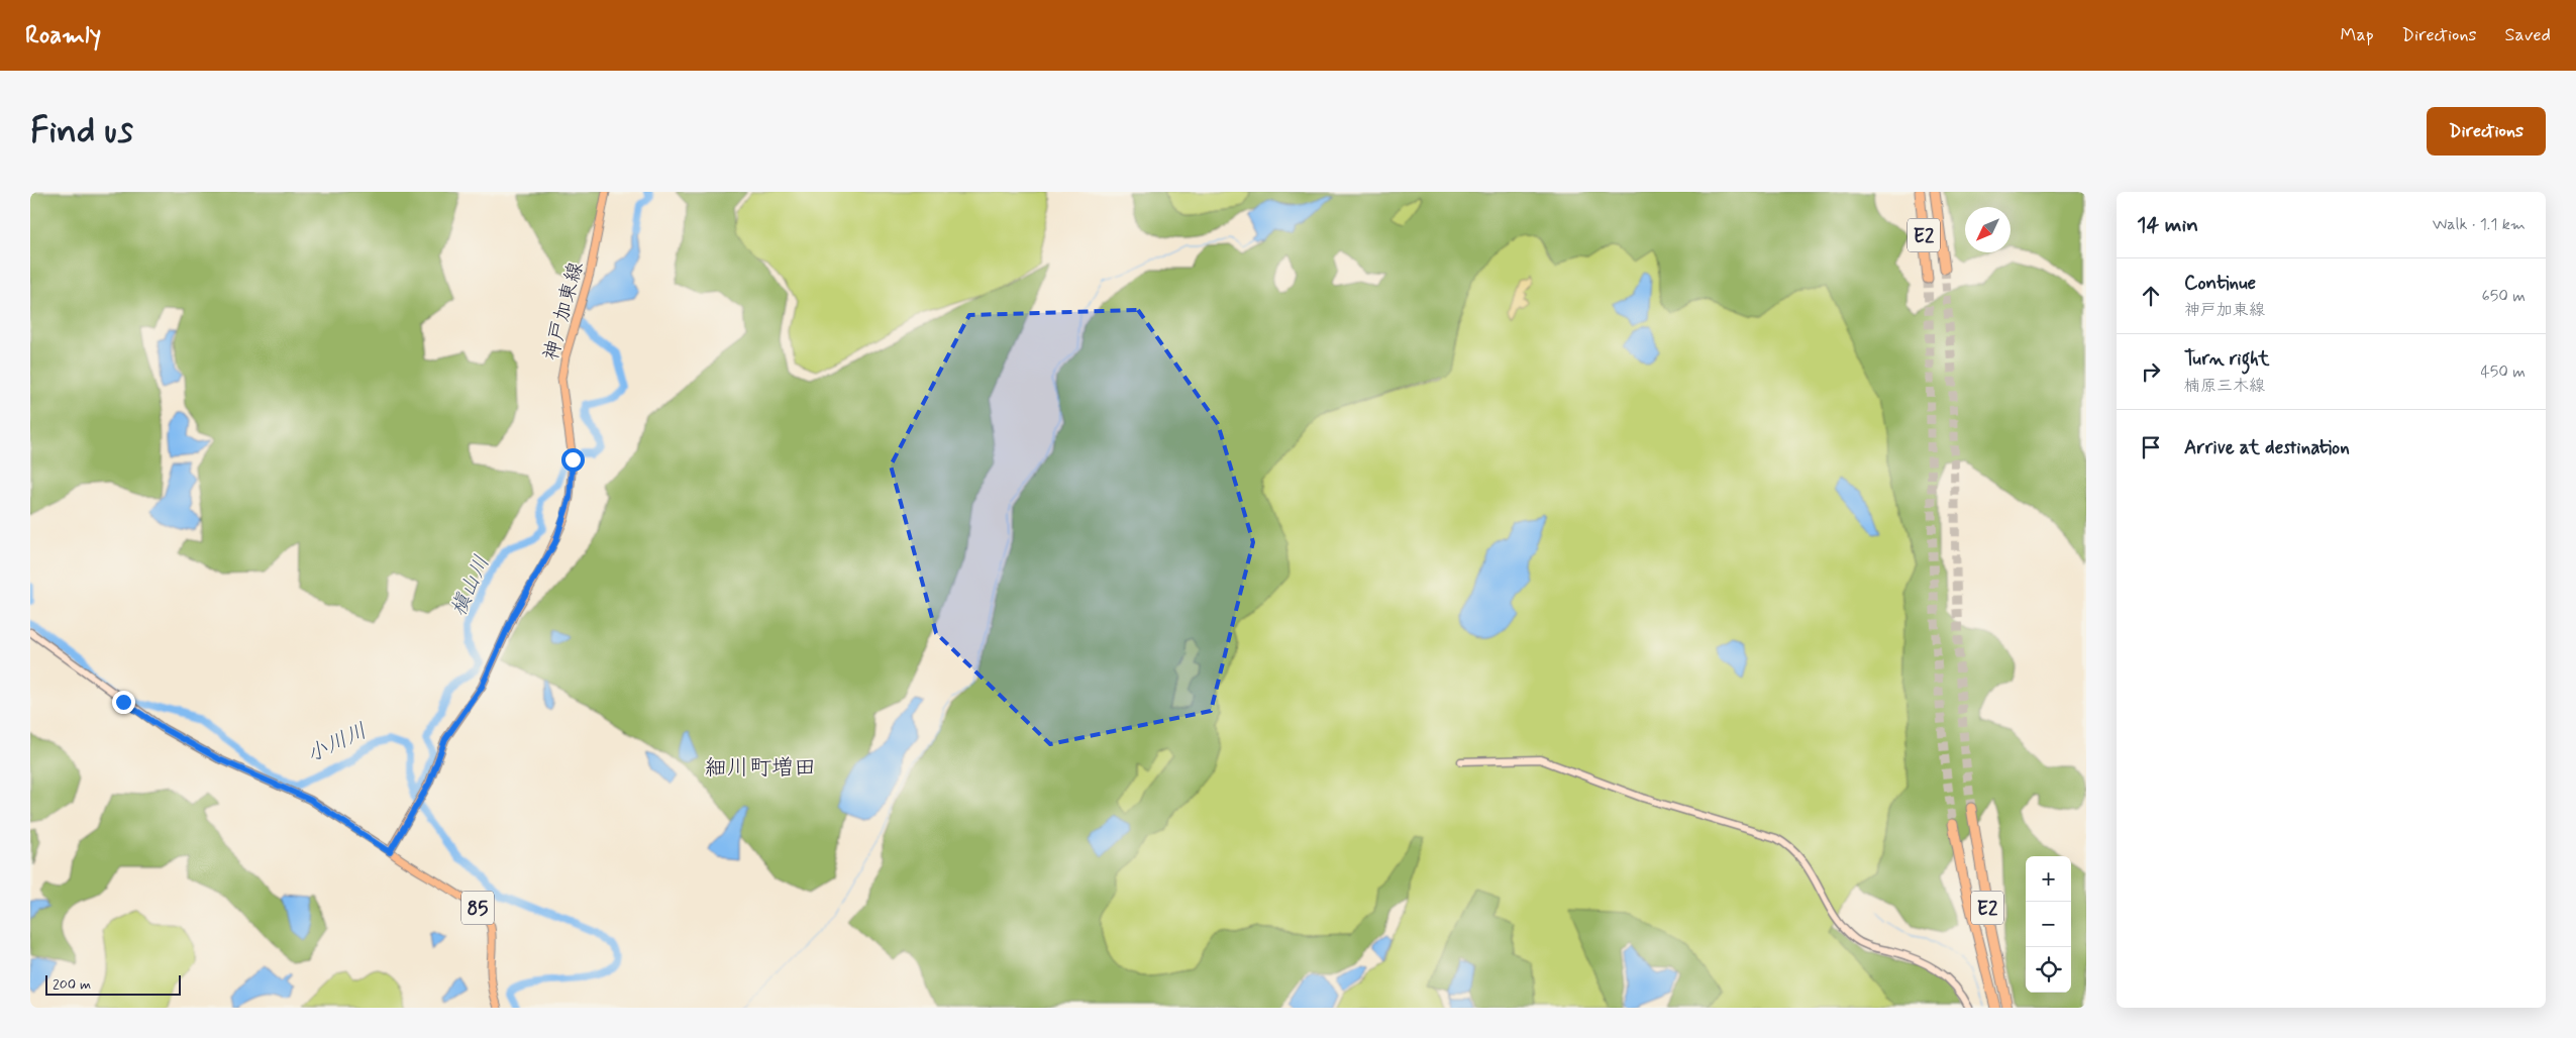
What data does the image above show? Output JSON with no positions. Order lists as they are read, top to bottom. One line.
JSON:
{"streets":{"highway":["E2"],"main road":["神戸加東線","85"]},"crossings":[["神戸加東線","85"]],"districts":["細川町増田"],"water":["槇山川","小川川"],"scale_bar":"200 m","north":"bottom left","page":{"header":"Roamly","nav":["Map","Directions","Saved"],"buttons":"Directions","title":"Find us","heading":["14 min","Walk · 1.1 km"],"list":[["Continue","神戸加東線","650 m"],["Turn right","楠原三木線","450 m"],"Arrive at destination"],"map_buttons":["+","−"],"scale":"200 m"}}
